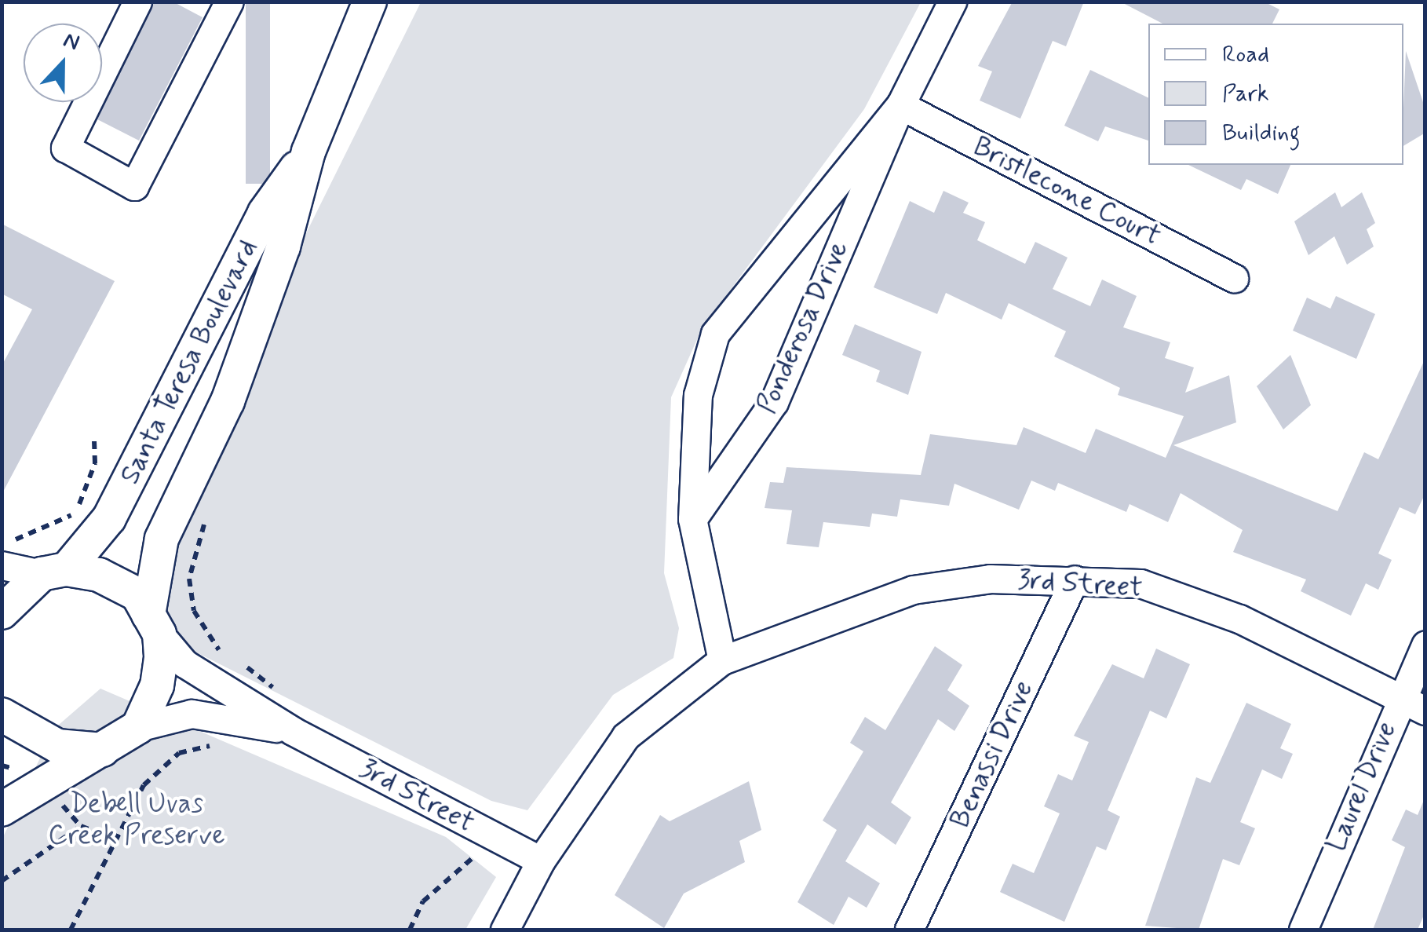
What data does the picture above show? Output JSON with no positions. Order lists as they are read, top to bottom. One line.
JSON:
{"streets":{"main road":["Santa Teresa Boulevard"],"street":["Bristlecone Court","Ponderosa Drive","3rd Street","Benassi Drive","Laurel Drive"]},"crossings":[["Bristlecone Court","Ponderosa Drive"],["Santa Teresa Boulevard","3rd Street"],["3rd Street","Benassi Drive"],["3rd Street","Laurel Drive"]],"parks":["Debell Uvas Creek Preserve"],"legend":["Road","Park","Building"],"north":"top"}
